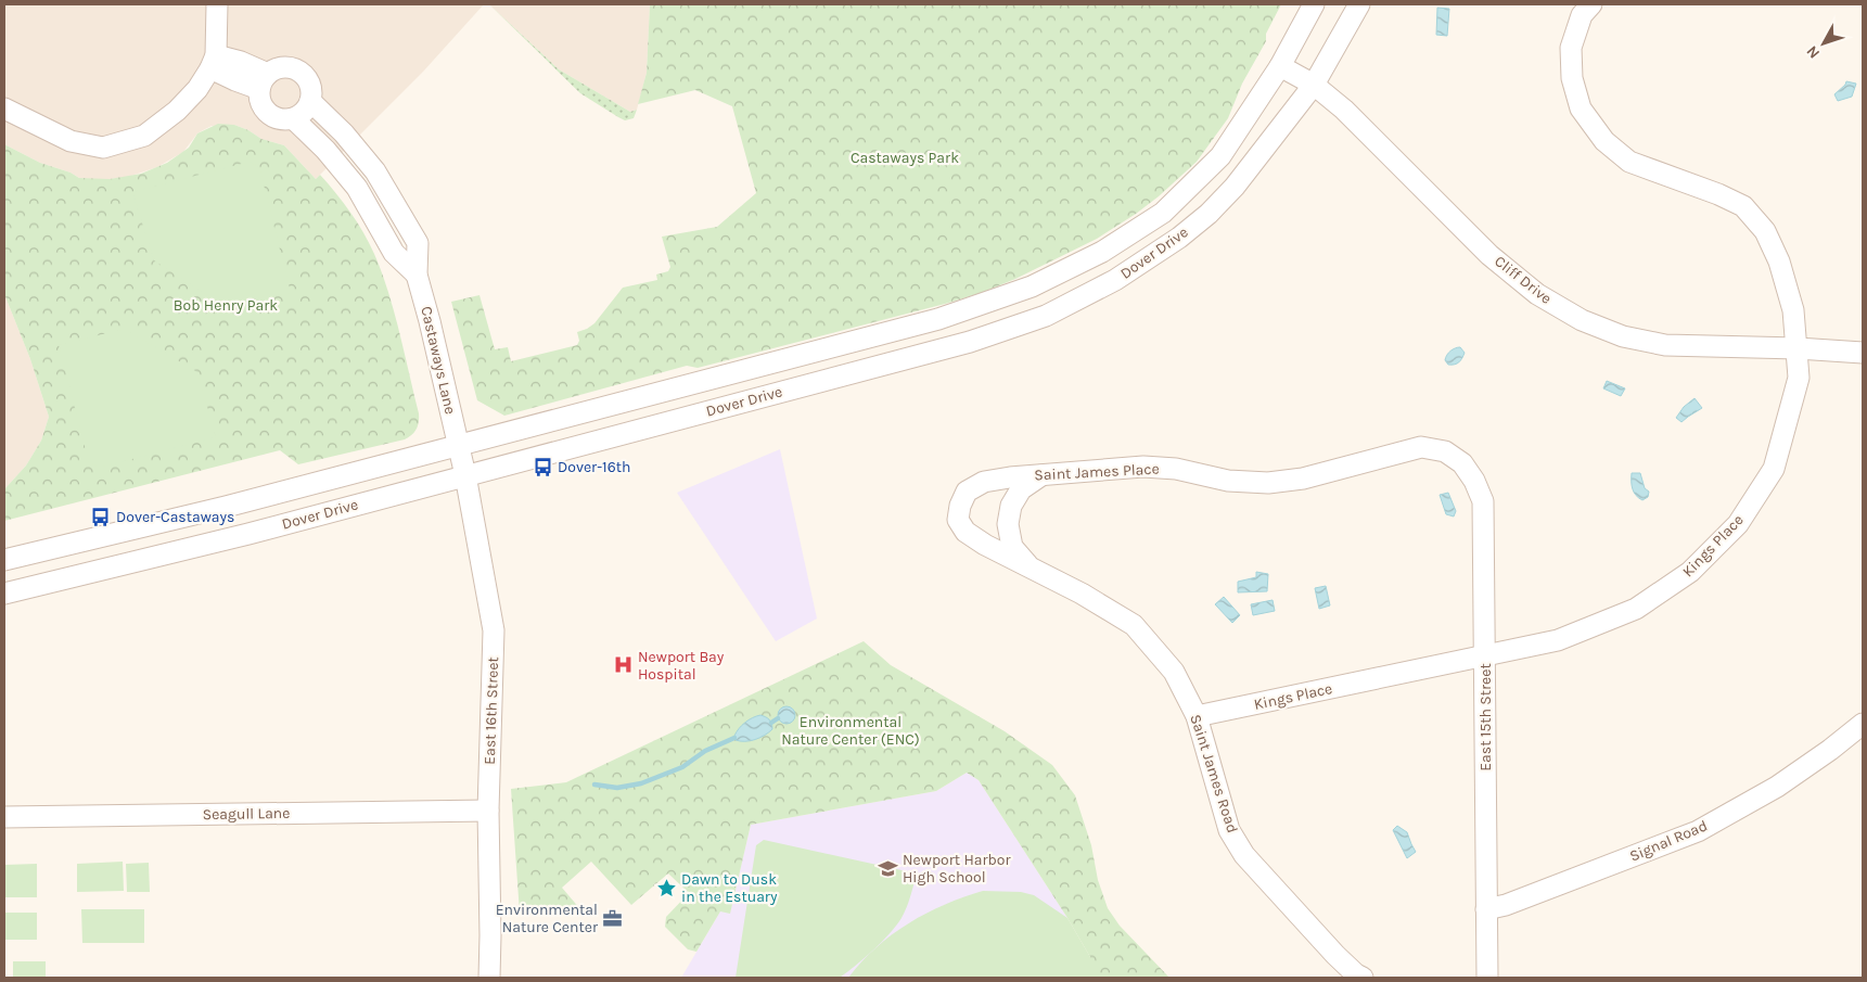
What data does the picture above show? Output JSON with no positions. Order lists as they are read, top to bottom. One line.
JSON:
{"streets":{"street":["Dover Drive","Cliff Drive","Castaways Lane","Saint James Place","Kings Place","East 16th Street","East 15th Street","Saint James Road","Seagull Lane","Signal Road"]},"crossings":[["Dover Drive","Cliff Drive"],["Dover Drive","Castaways Lane"],["Dover Drive","East 16th Street"],["Cliff Drive","Kings Place"],["Castaways Lane","East 16th Street"],["Saint James Place","East 15th Street"],["Saint James Place","Saint James Road"],["Kings Place","East 15th Street"],["Kings Place","Saint James Road"],["East 16th Street","Seagull Lane"],["East 15th Street","Signal Road"]],"parks":["Castaways Park","Bob Henry Park","Environmental Nature Center (ENC)"],"places":{"bus stop":["Dover-16th","Dover-Castaways"],"hospital":["Newport Bay Hospital"],"school or university":["Newport Harbor High School"],"place":["Dawn to Dusk in the Estuary"],"office":["Environmental Nature Center"]},"north":"bottom left"}
